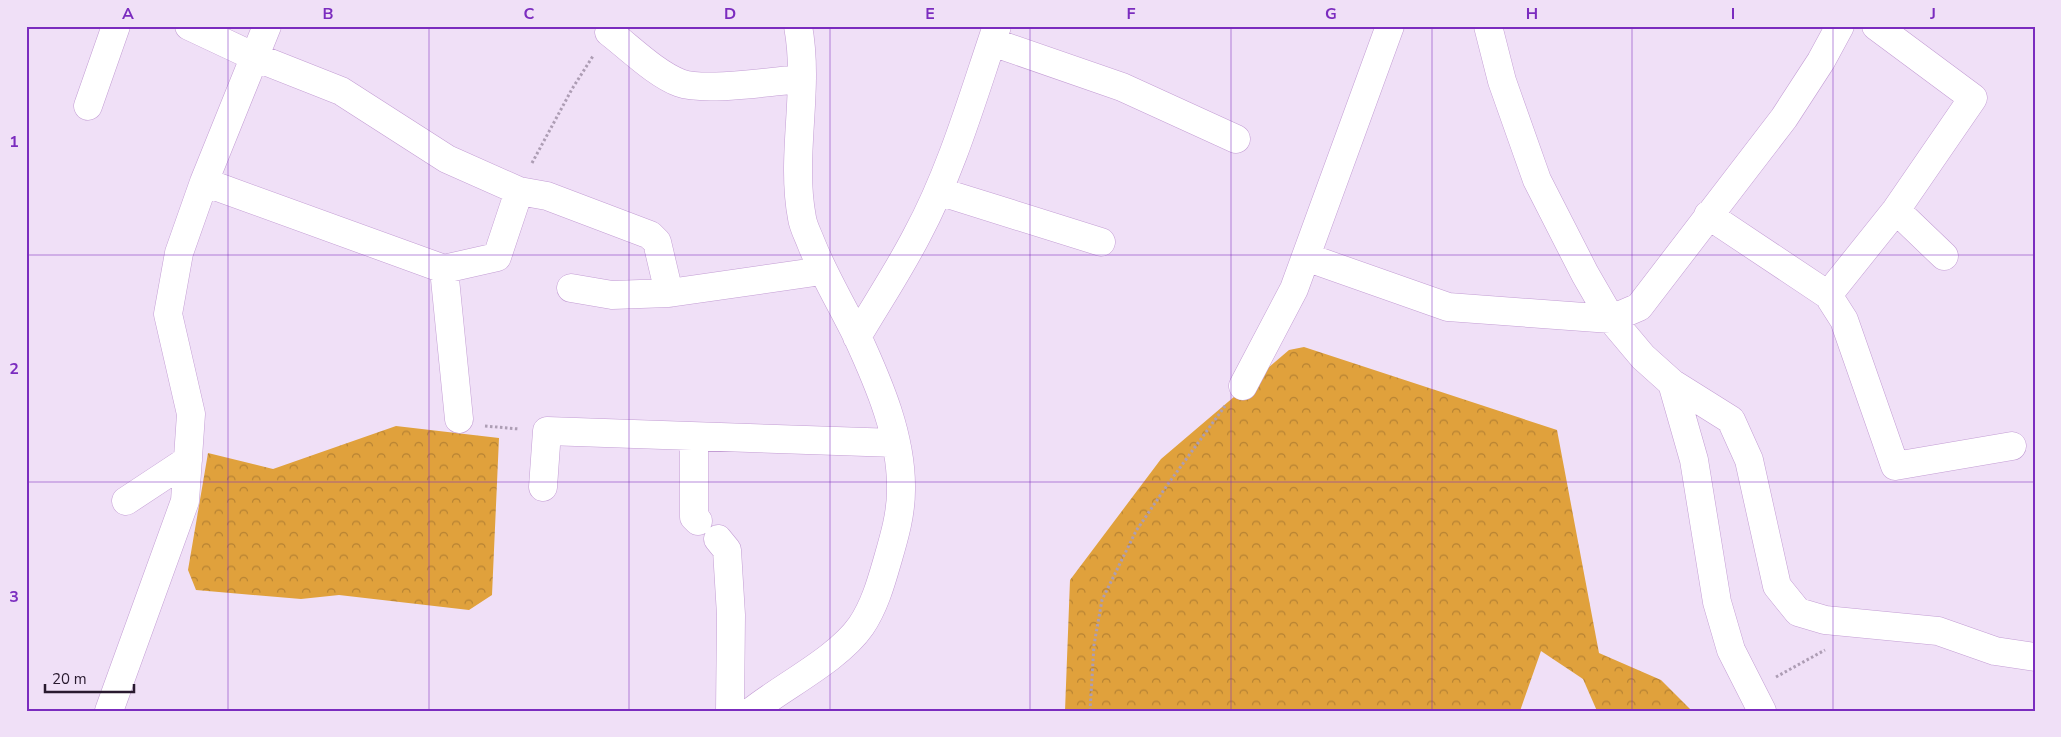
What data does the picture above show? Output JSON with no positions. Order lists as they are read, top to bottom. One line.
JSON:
{"scale_bar":"20 m","grid":{"columns":["A","B","C","D","E","F","G","H","I","J"],"rows":["1","2","3"]}}
